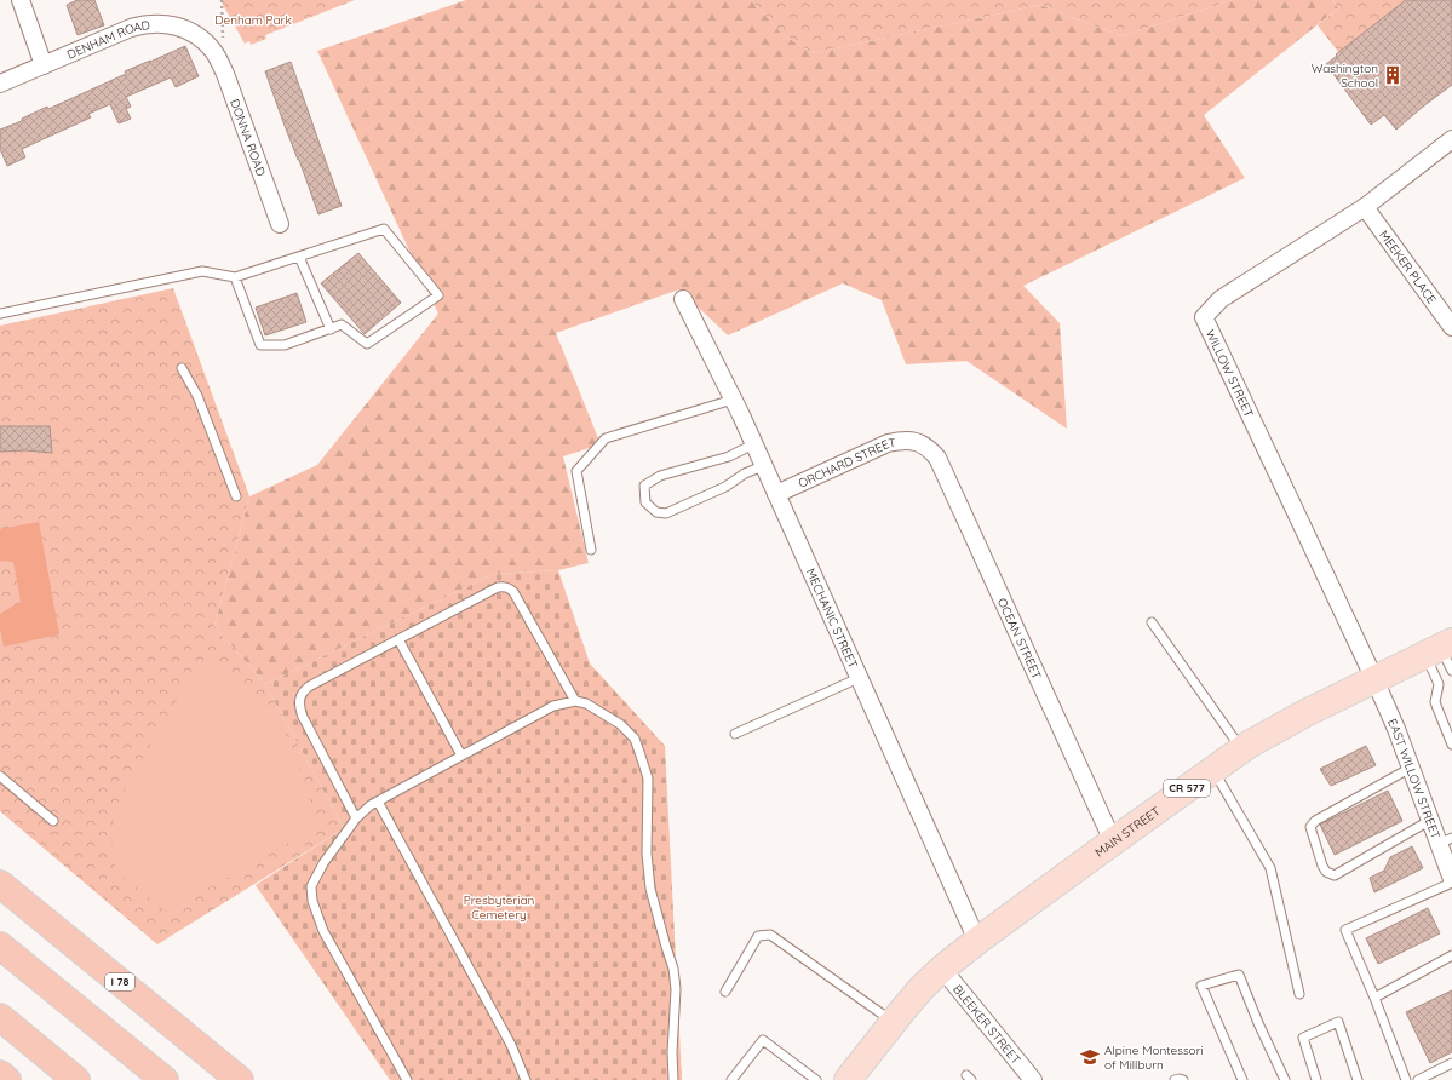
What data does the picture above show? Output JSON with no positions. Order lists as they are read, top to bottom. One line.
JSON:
{"streets":{"highway":["I 78"],"main road":["CR 577","MAIN STREET"],"street":["DENHAM ROAD","DONNA ROAD","MEEKER PLACE","WILLOW STREET","ORCHARD STREET","MECHANIC STREET","OCEAN STREET","EAST WILLOW STREET","BLEEKER STREET"]},"crossings":[["DENHAM ROAD","DONNA ROAD"],["MEEKER PLACE","WILLOW STREET"],["WILLOW STREET","EAST WILLOW STREET"],["WILLOW STREET","MAIN STREET"],["ORCHARD STREET","MECHANIC STREET"],["ORCHARD STREET","OCEAN STREET"],["MECHANIC STREET","MAIN STREET"],["OCEAN STREET","MAIN STREET"],["EAST WILLOW STREET","MAIN STREET"],["MAIN STREET","BLEEKER STREET"]],"parks":["Denham Park","Presbyterian Cemetery"],"places":{"building":["Washington School"],"school or university":["Alpine Montessori of Millburn"]}}
